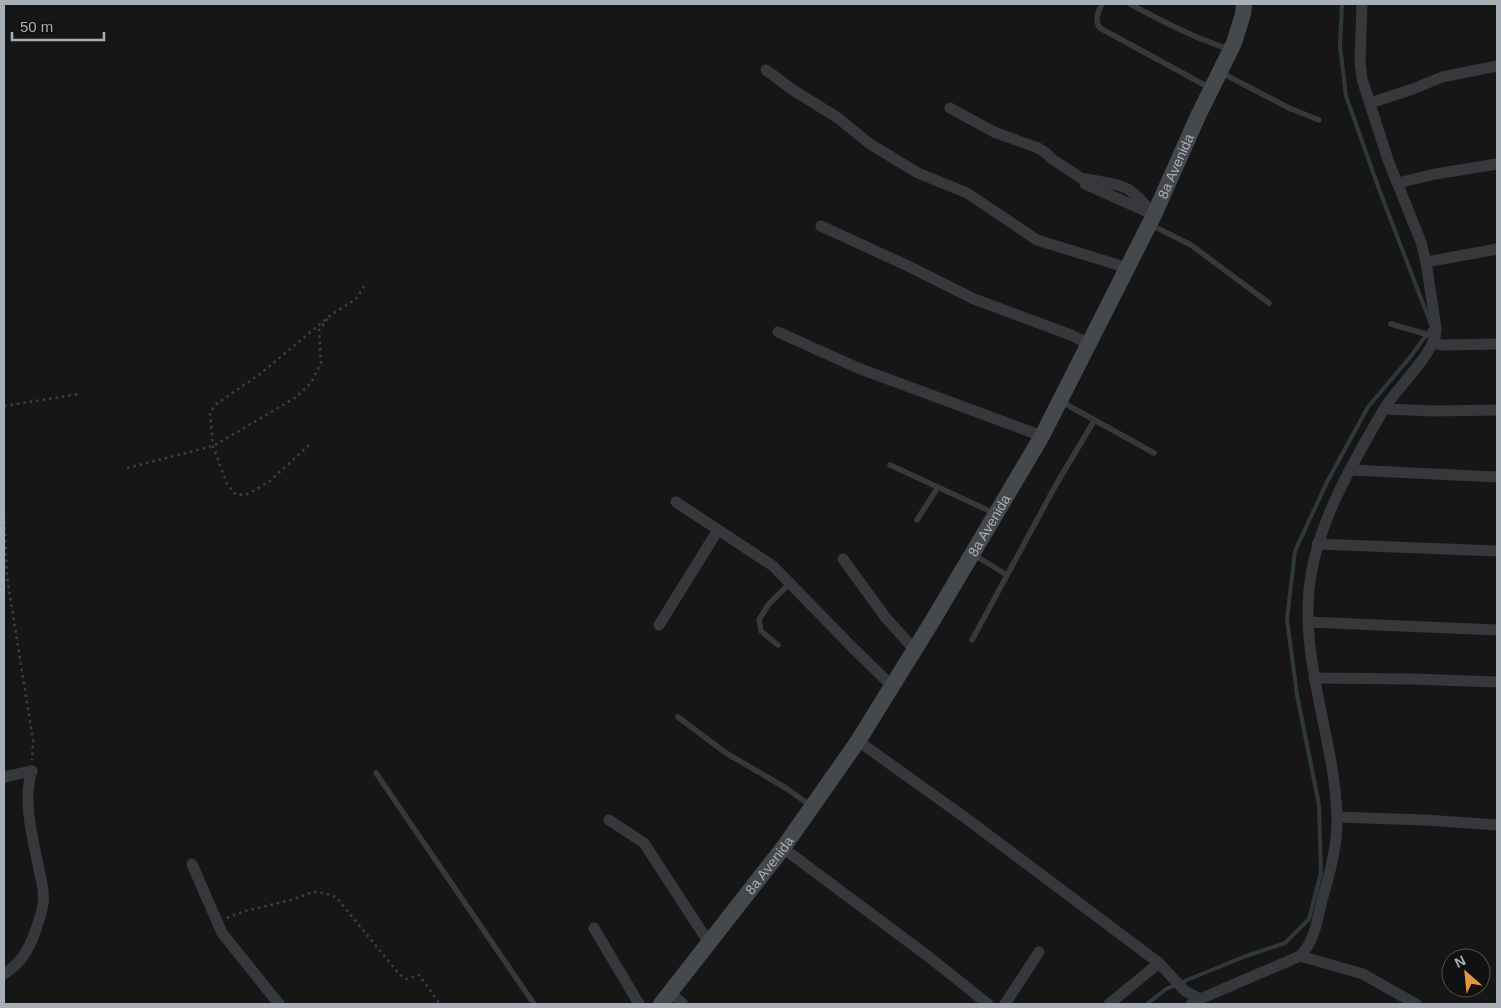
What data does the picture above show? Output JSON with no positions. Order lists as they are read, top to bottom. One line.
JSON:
{"streets":{"street":["8a Avenida"]},"scale_bar":"50 m","north":"top left"}
